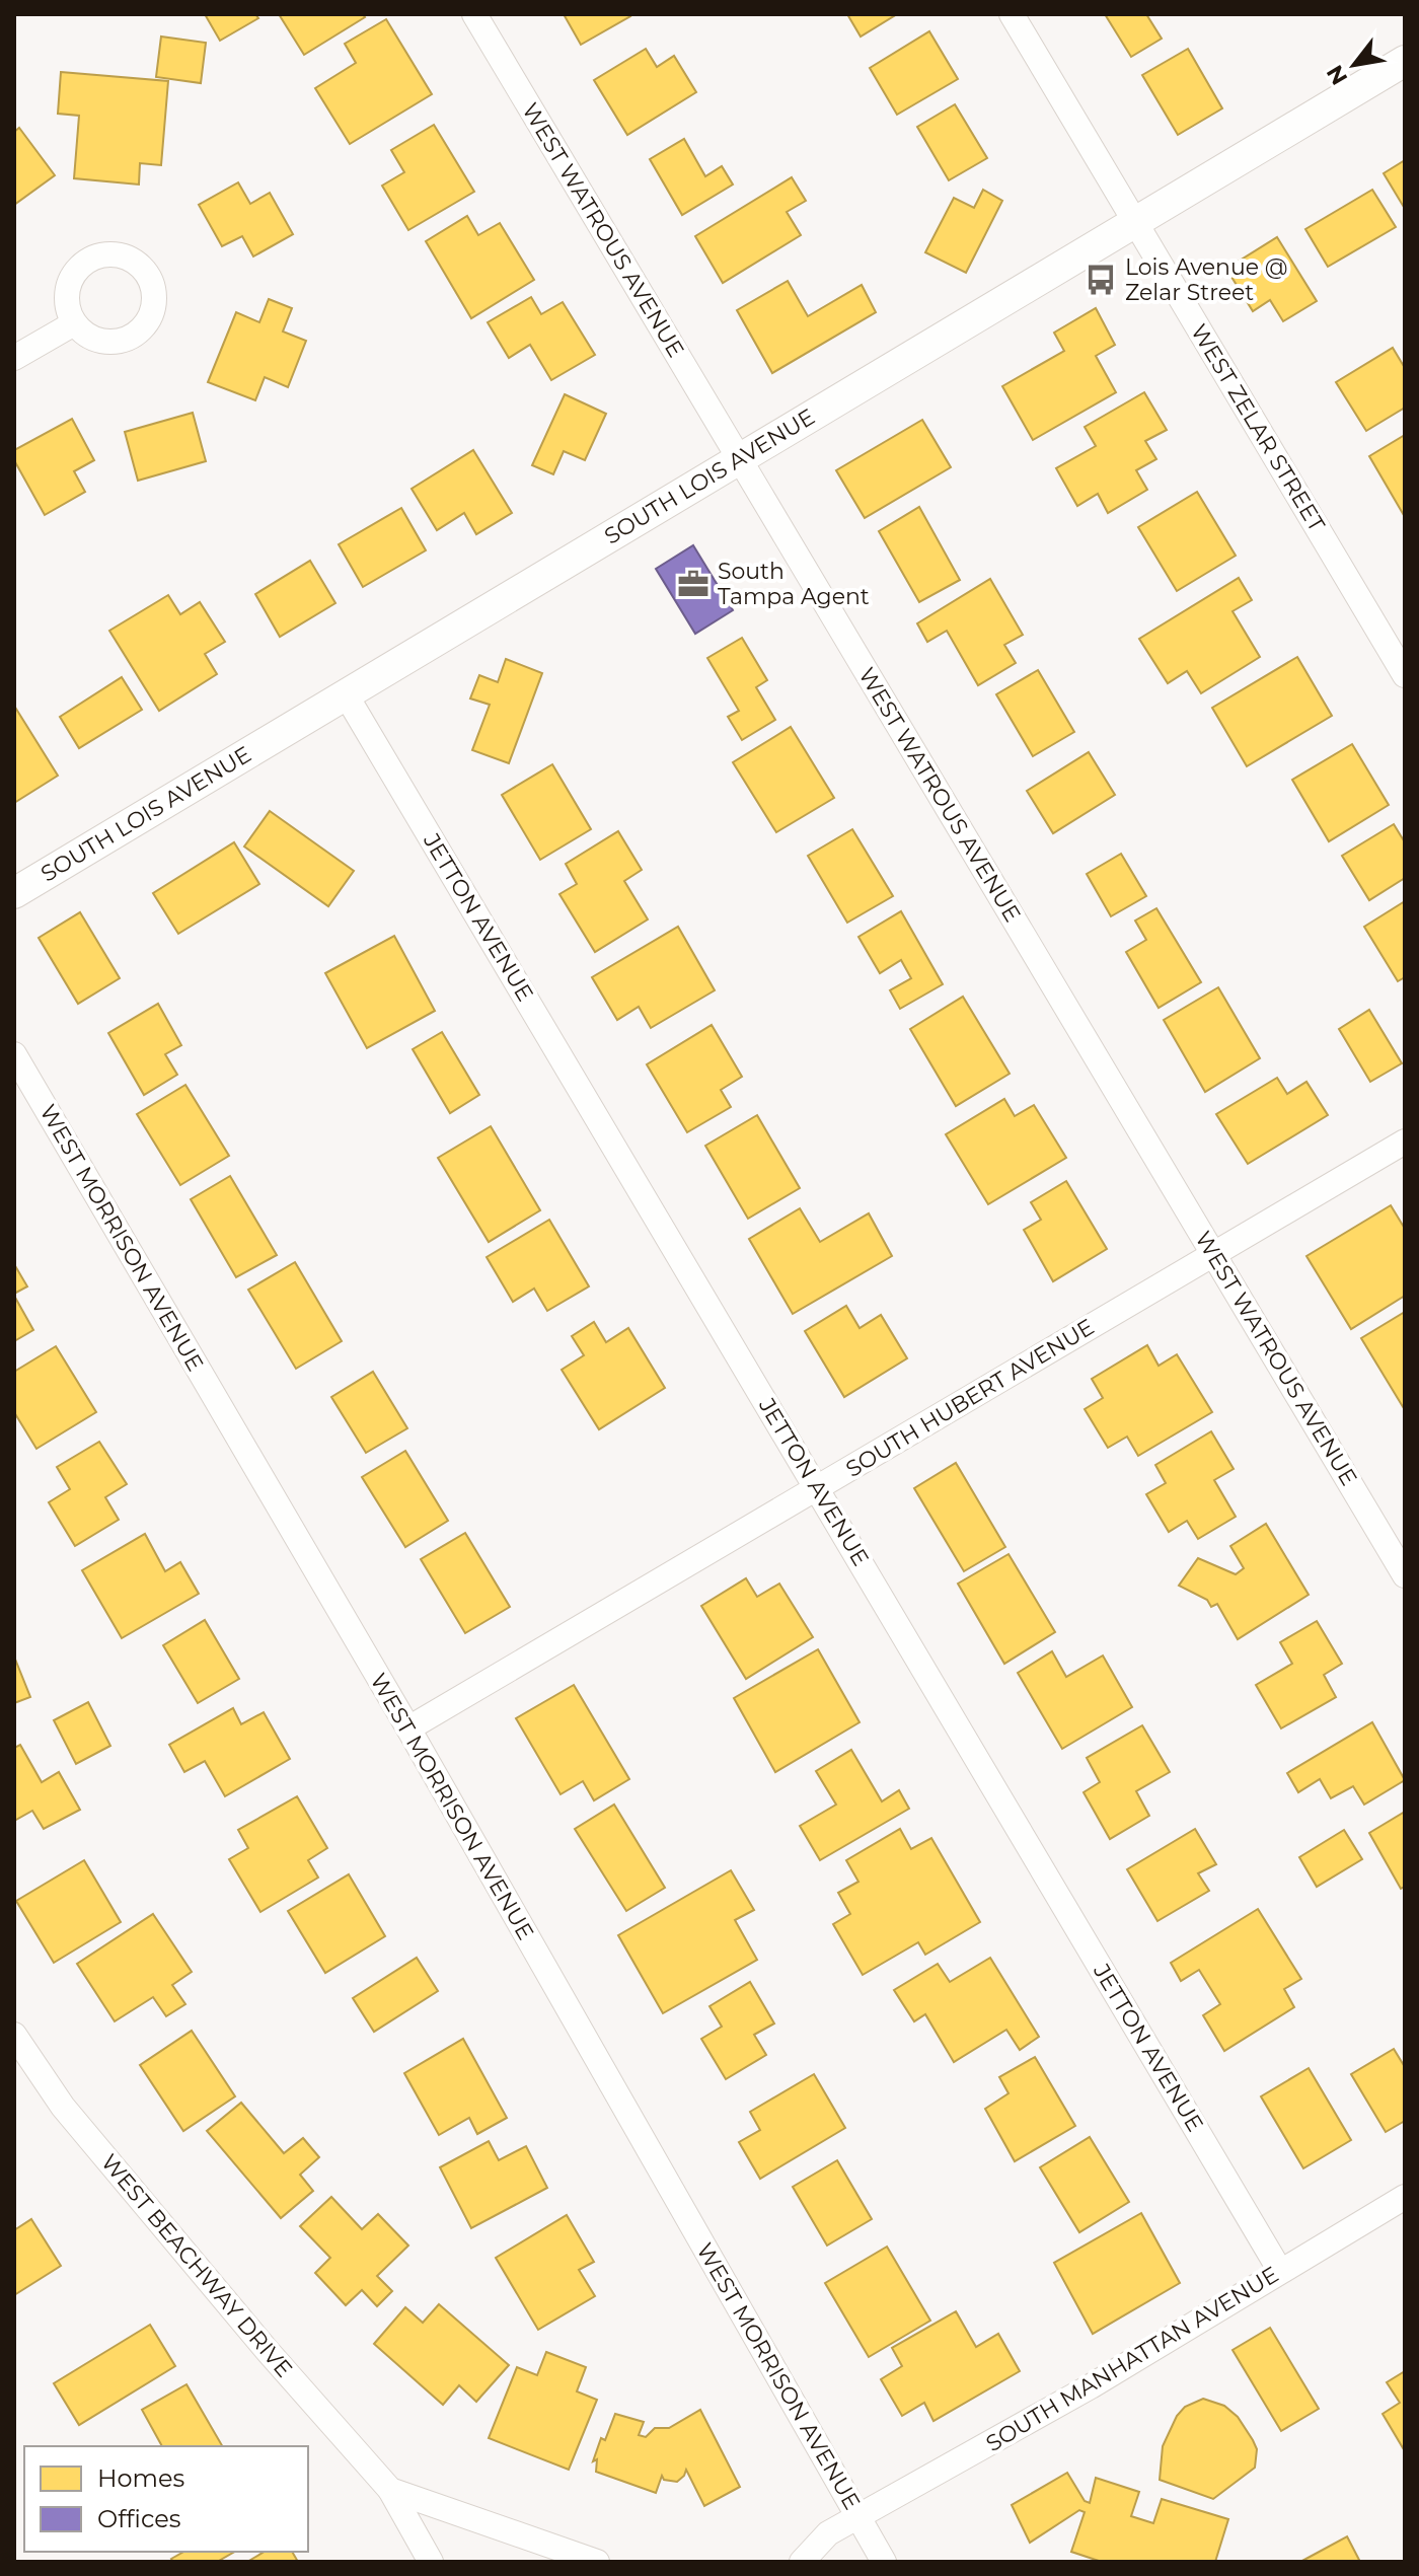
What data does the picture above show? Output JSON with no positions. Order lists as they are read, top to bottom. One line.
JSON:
{"streets":{"street":["WEST WATROUS AVENUE","WEST ZELAR STREET","SOUTH LOIS AVENUE","JETTON AVENUE","WEST MORRISON AVENUE","SOUTH HUBERT AVENUE","WEST BEACHWAY DRIVE","SOUTH MANHATTAN AVENUE"]},"crossings":[["WEST WATROUS AVENUE","SOUTH LOIS AVENUE"],["WEST WATROUS AVENUE","SOUTH HUBERT AVENUE"],["WEST ZELAR STREET","SOUTH LOIS AVENUE"],["SOUTH LOIS AVENUE","JETTON AVENUE"],["JETTON AVENUE","SOUTH HUBERT AVENUE"],["JETTON AVENUE","SOUTH MANHATTAN AVENUE"],["WEST MORRISON AVENUE","SOUTH HUBERT AVENUE"],["WEST MORRISON AVENUE","SOUTH MANHATTAN AVENUE"]],"places":{"bus stop":["Lois Avenue @ Zelar Street"],"office":["South Tampa Agent"]},"legend":["Homes","Offices"],"north":"bottom left"}
